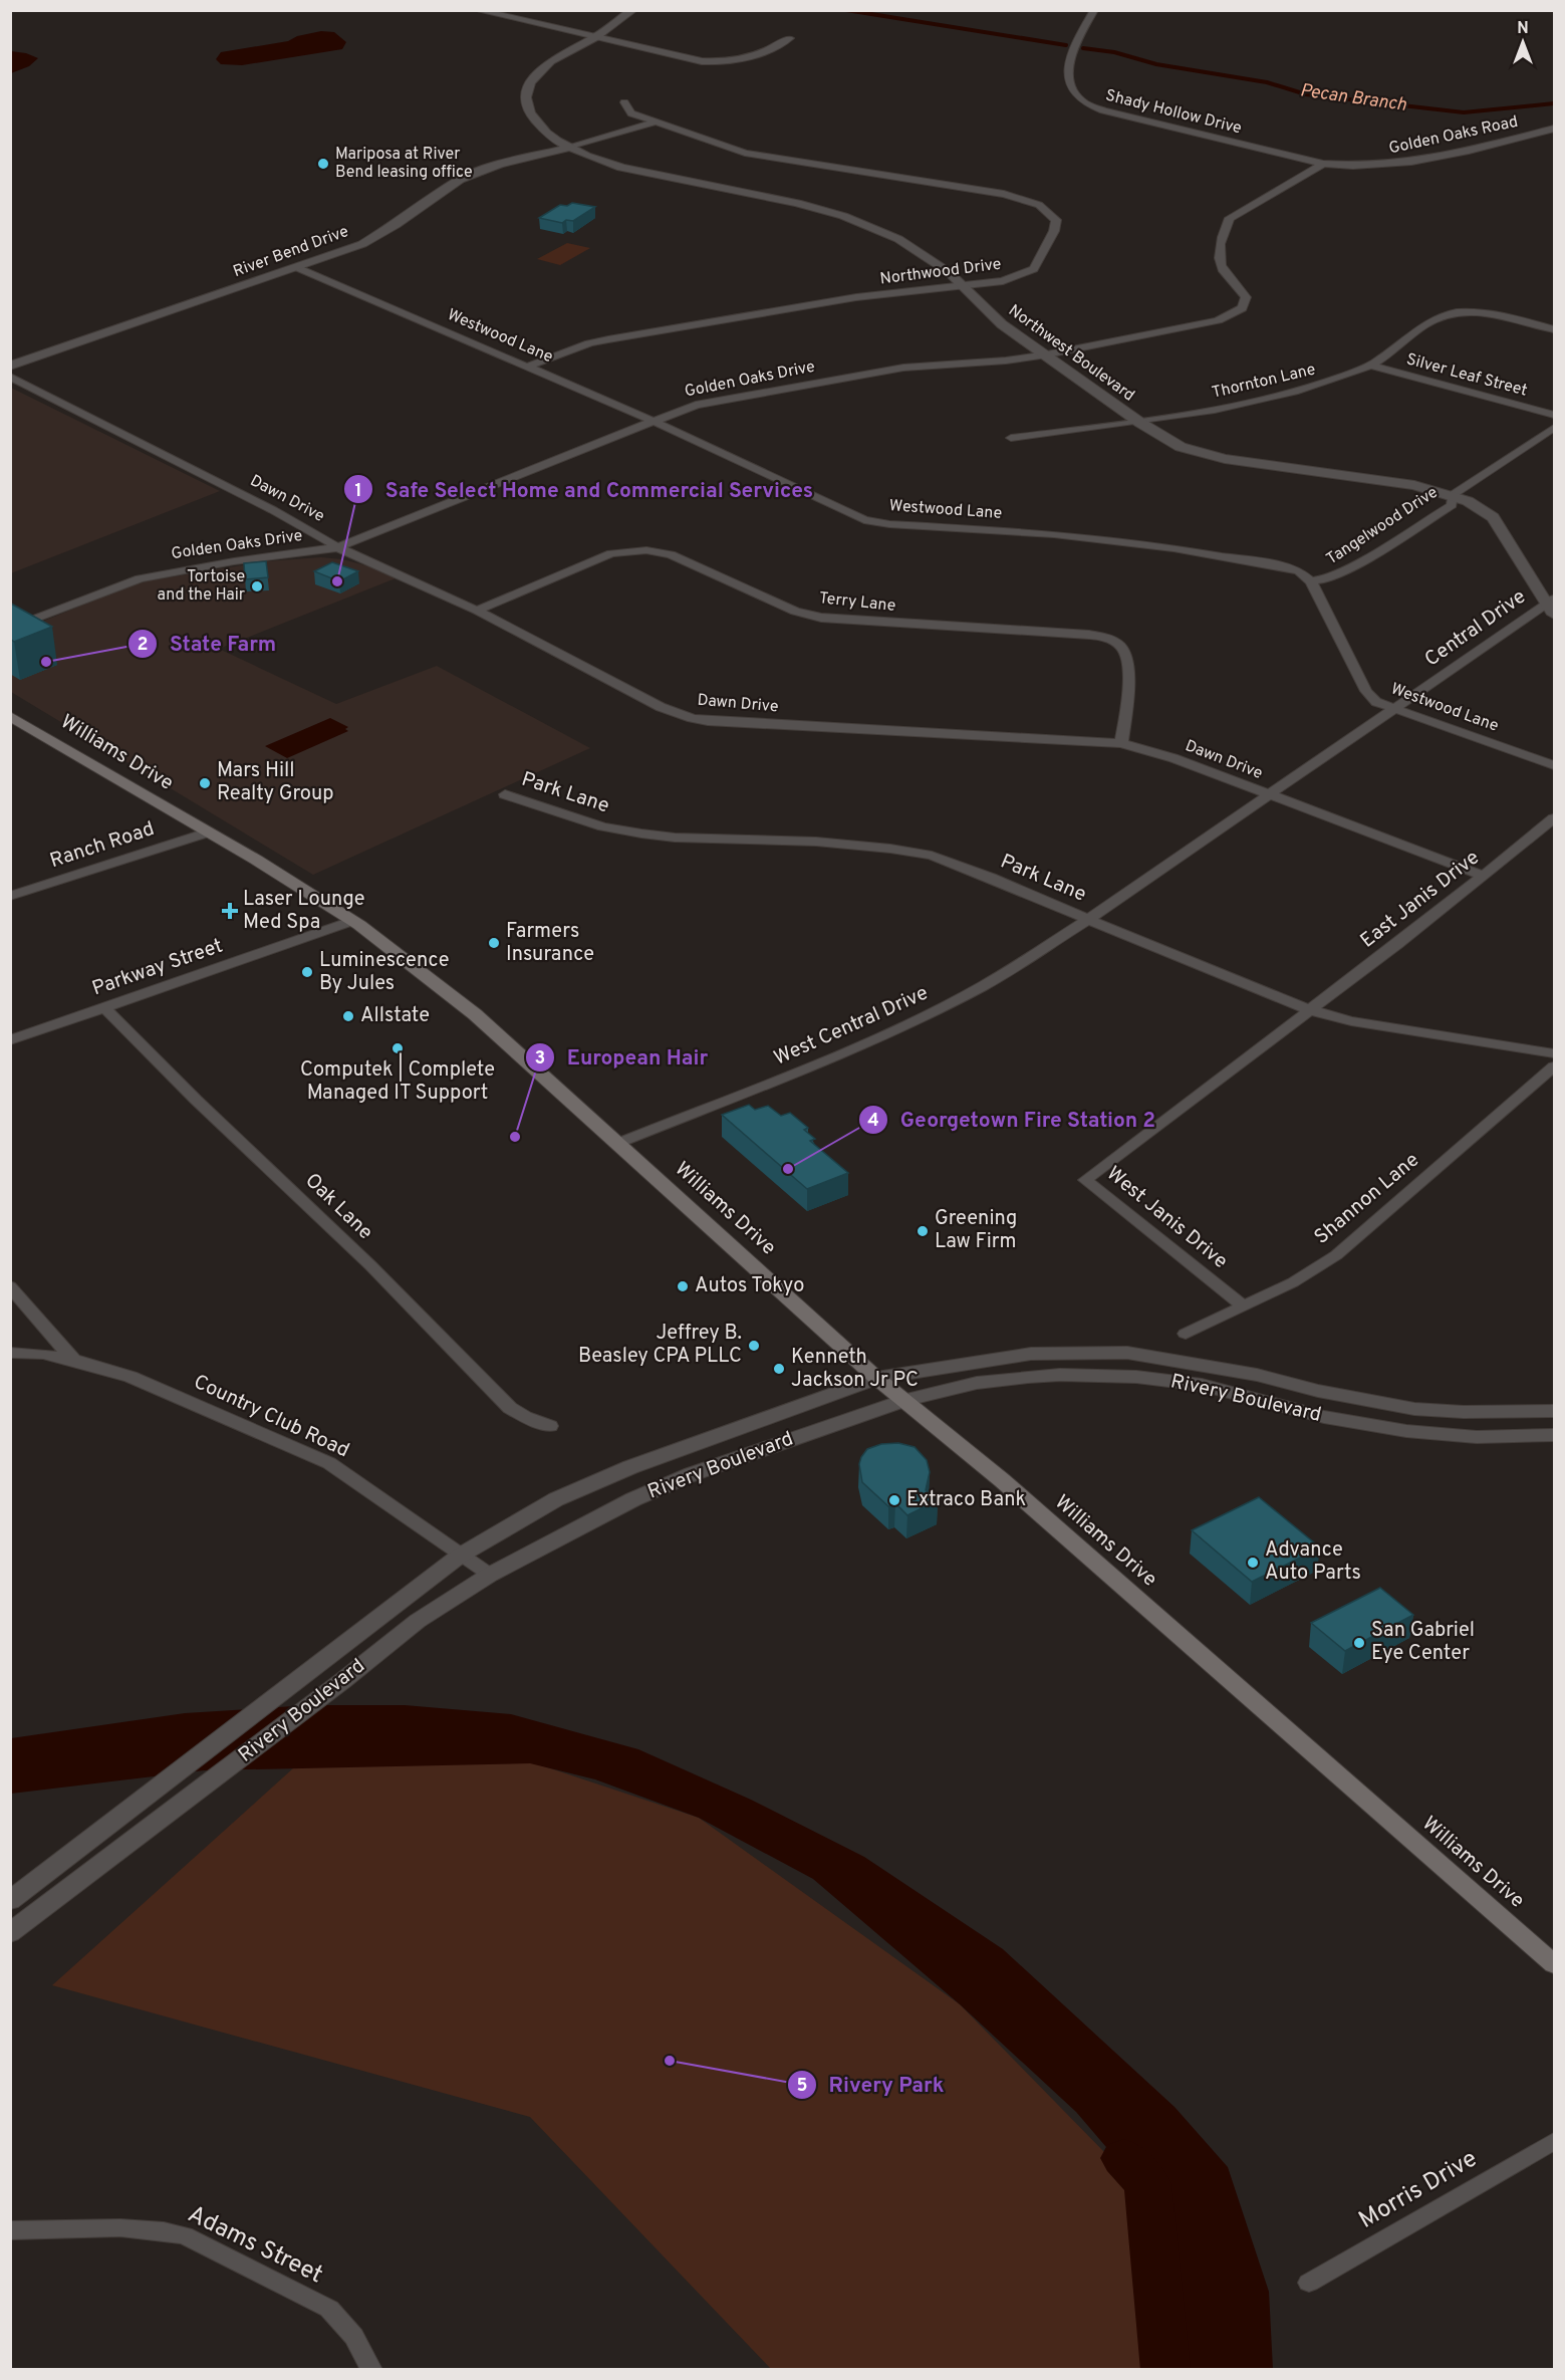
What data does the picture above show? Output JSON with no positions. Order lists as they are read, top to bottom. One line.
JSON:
{"streets":{"main road":["Williams Drive"],"street":["Shady Hollow Drive","Golden Oaks Road","River Bend Drive","Northwood Drive","Westwood Lane","Northwest Boulevard","Silver Leaf Street","Golden Oaks Drive","Thornton Lane","Dawn Drive","Tangelwood Drive","Terry Lane","Central Drive","Park Lane","Ranch Road","East Janis Drive","Parkway Street","West Central Drive","Shannon Lane","Oak Lane","West Janis Drive","Rivery Boulevard","Country Club Road","Morris Drive","Adams Street"]},"crossings":[["Shady Hollow Drive","Golden Oaks Road"],["Shady Hollow Drive","Golden Oaks Drive"],["Golden Oaks Road","Golden Oaks Drive"],["River Bend Drive","Westwood Lane"],["River Bend Drive","Northwest Boulevard"],["Northwood Drive","Westwood Lane"],["Northwood Drive","Northwest Boulevard"],["Westwood Lane","Golden Oaks Drive"],["Westwood Lane","Tangelwood Drive"],["Westwood Lane","Central Drive"],["Northwest Boulevard","Golden Oaks Drive"],["Northwest Boulevard","Thornton Lane"],["Northwest Boulevard","Tangelwood Drive"],["Northwest Boulevard","Central Drive"],["Silver Leaf Street","Thornton Lane"],["Golden Oaks Drive","Dawn Drive"],["Dawn Drive","Terry Lane"],["Dawn Drive","Central Drive"],["Dawn Drive","East Janis Drive"],["Dawn Drive","West Central Drive"],["Central Drive","West Central Drive"],["Williams Drive","Ranch Road"],["Williams Drive","Parkway Street"],["Williams Drive","West Central Drive"],["Williams Drive","Rivery Boulevard"],["Park Lane","East Janis Drive"],["Park Lane","West Central Drive"],["Park Lane","West Janis Drive"],["East Janis Drive","West Janis Drive"],["Parkway Street","Oak Lane"],["Shannon Lane","West Janis Drive"],["Rivery Boulevard","Country Club Road"]],"water":["Pecan Branch"],"places":{"other":["Mariposa at River Bend leasing office","Safe Select Home and Commercial Services","Tortoise and the Hair","State Farm","Mars Hill Realty Group","Farmers Insurance","Luminescence By Jules","Allstate","Computek | Complete Managed IT Support","European Hair","Georgetown Fire Station 2","Greening Law Firm","Autos Tokyo","Jeffrey B. Beasley CPA PLLC","Kenneth Jackson Jr PC","Extraco Bank","Advance Auto Parts","San Gabriel Eye Center","Rivery Park"],"health":["Laser Lounge Med Spa"]},"north":"top"}
